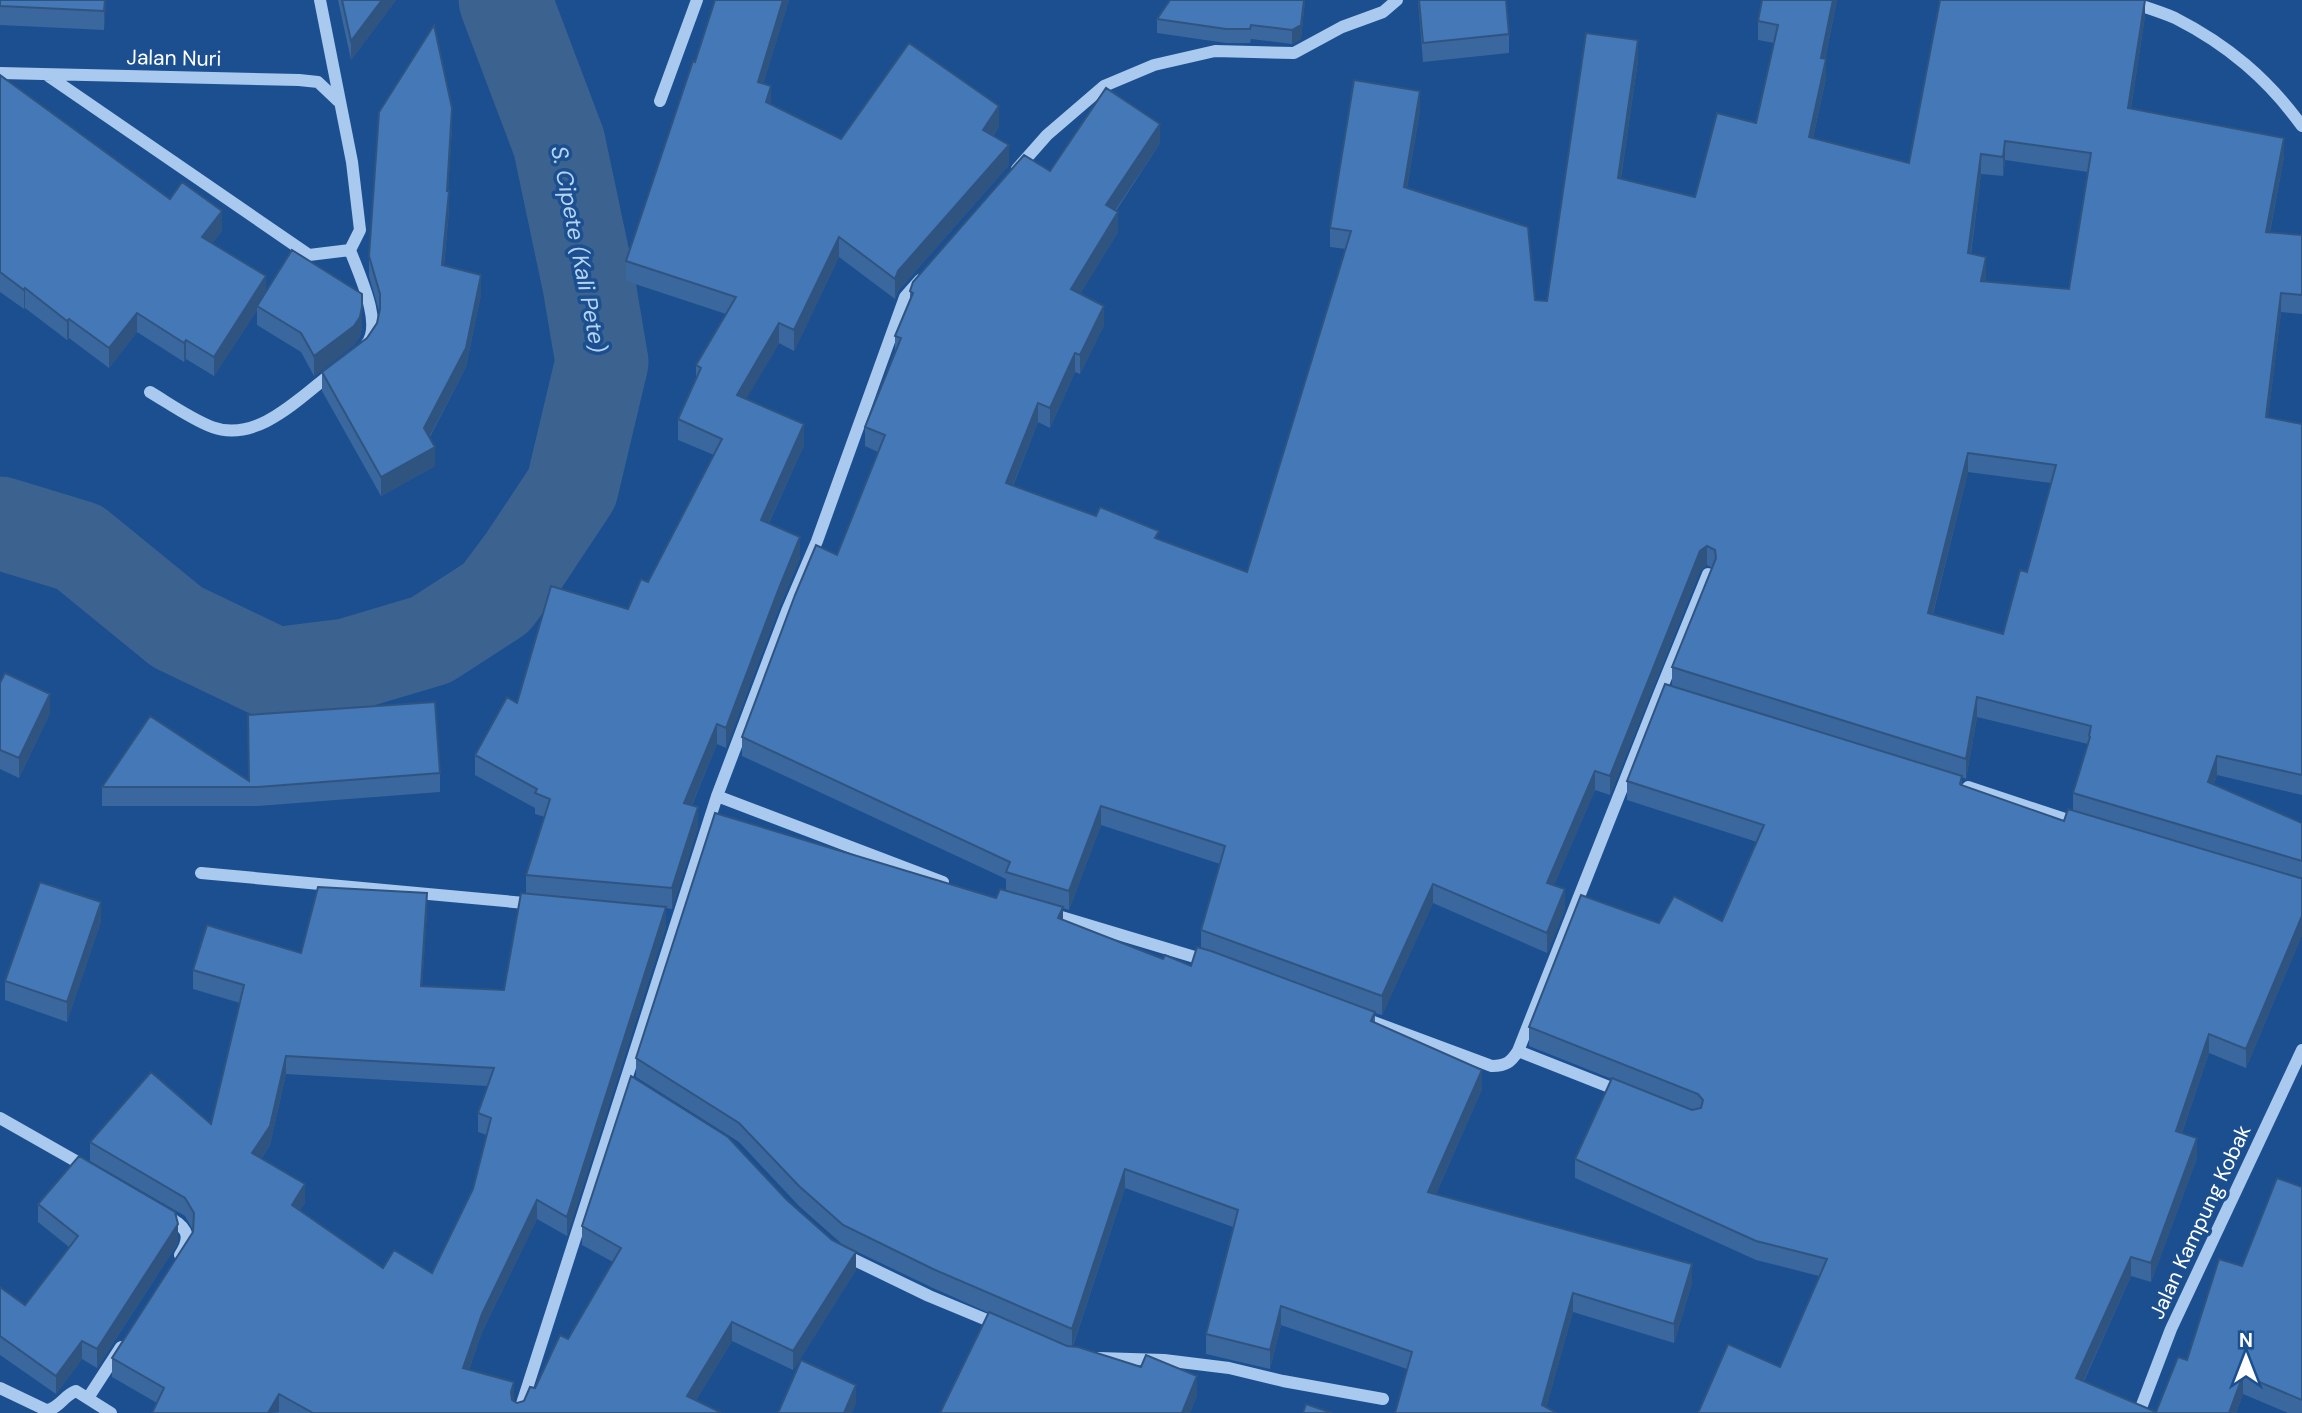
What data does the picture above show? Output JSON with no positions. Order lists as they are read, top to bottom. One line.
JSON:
{"streets":{"street":["Jalan Nuri","Jalan Kampung Kobak"]},"water":["S. Cipete (Kali Pete)"],"north":"top"}
